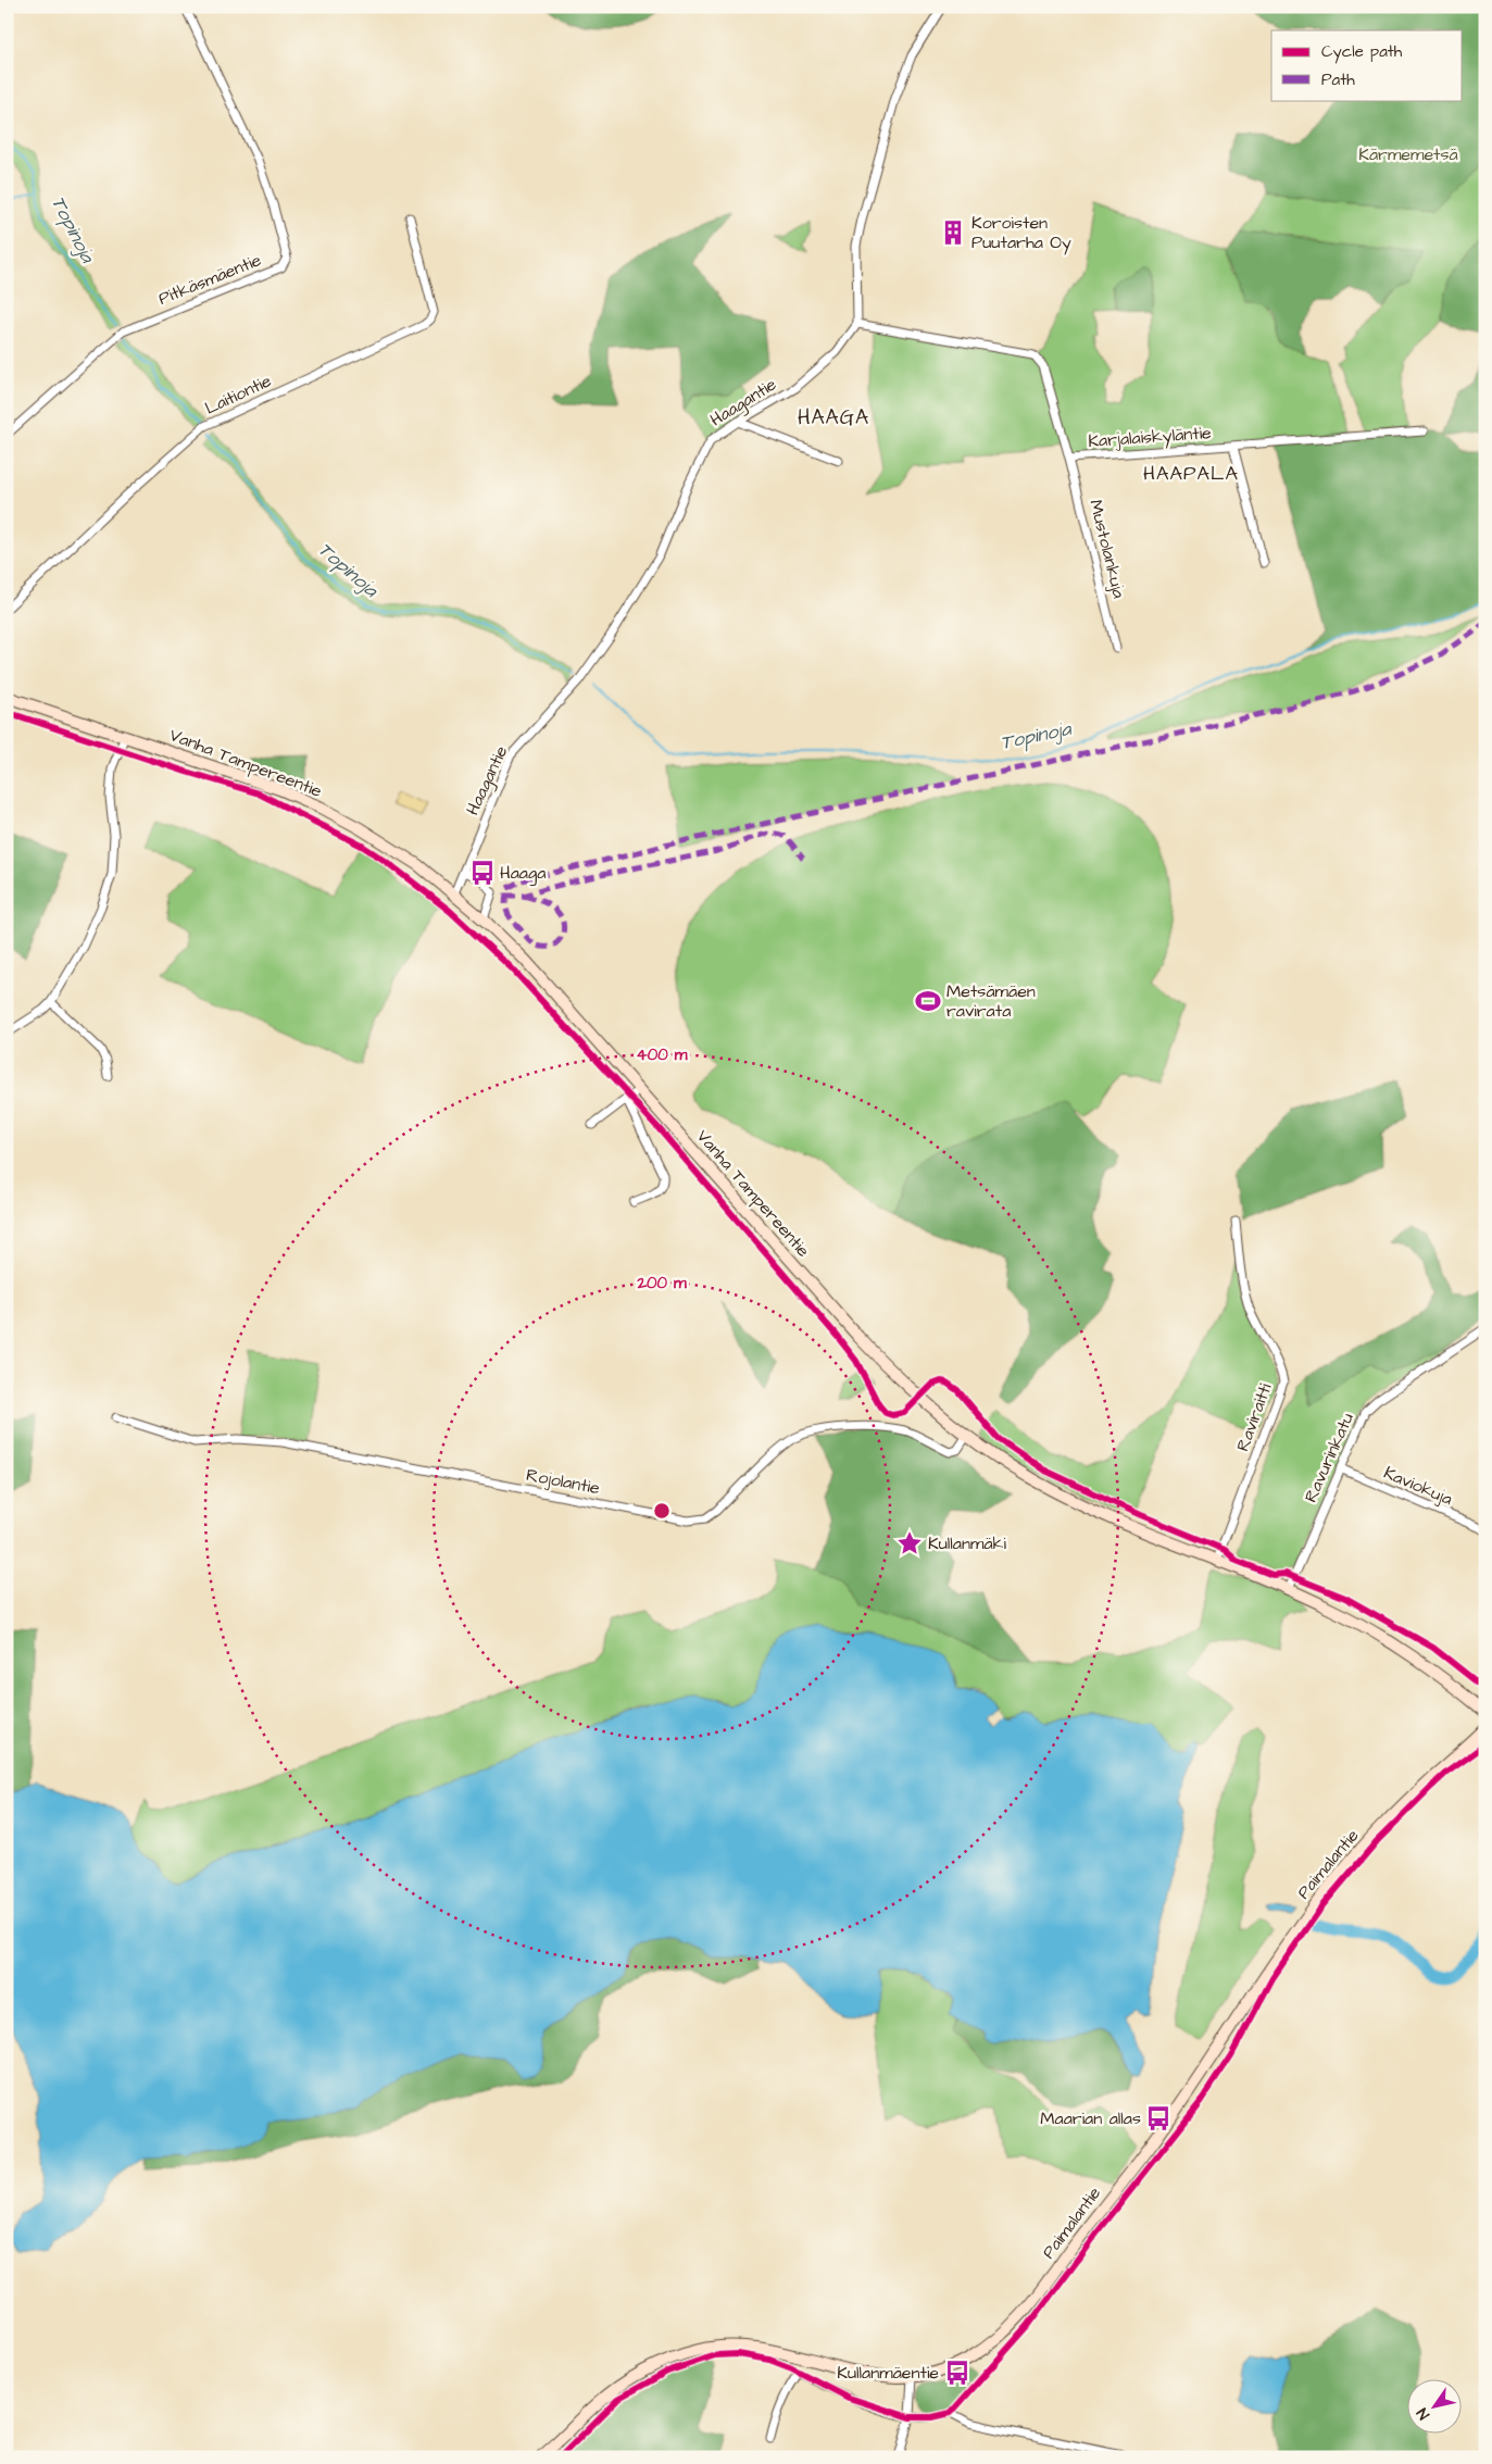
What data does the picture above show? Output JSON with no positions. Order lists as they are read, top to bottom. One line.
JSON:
{"streets":{"main road":["Vanha Tampereentie","Paimalantie"],"street":["Pitkäsmäentie","Laitiontie","Haagantie","Karjalaiskyläntie","Mustolankuja","Raviraitti","Ravurinkatu","Rojolantie","Kaviokuja"]},"crossings":[["Haagantie","Karjalaiskyläntie"],["Haagantie","Vanha Tampereentie"],["Karjalaiskyläntie","Mustolankuja"],["Vanha Tampereentie","Raviraitti"],["Vanha Tampereentie","Ravurinkatu"],["Vanha Tampereentie","Rojolantie"],["Ravurinkatu","Kaviokuja"]],"districts":["HAAGA","HAAPALA"],"water":["Topinoja"],"parks":["Kärmemetsä"],"places":{"building":["Koroisten Puutarha Oy"],"bus stop":["Haaga","Maarian allas","Kullanmäentie"],"sports":["Metsämäen ravirata"],"place":["Kullanmäki"]},"legend":["Cycle path","Path"],"north":"bottom left","rings":["400 m","200 m"]}
